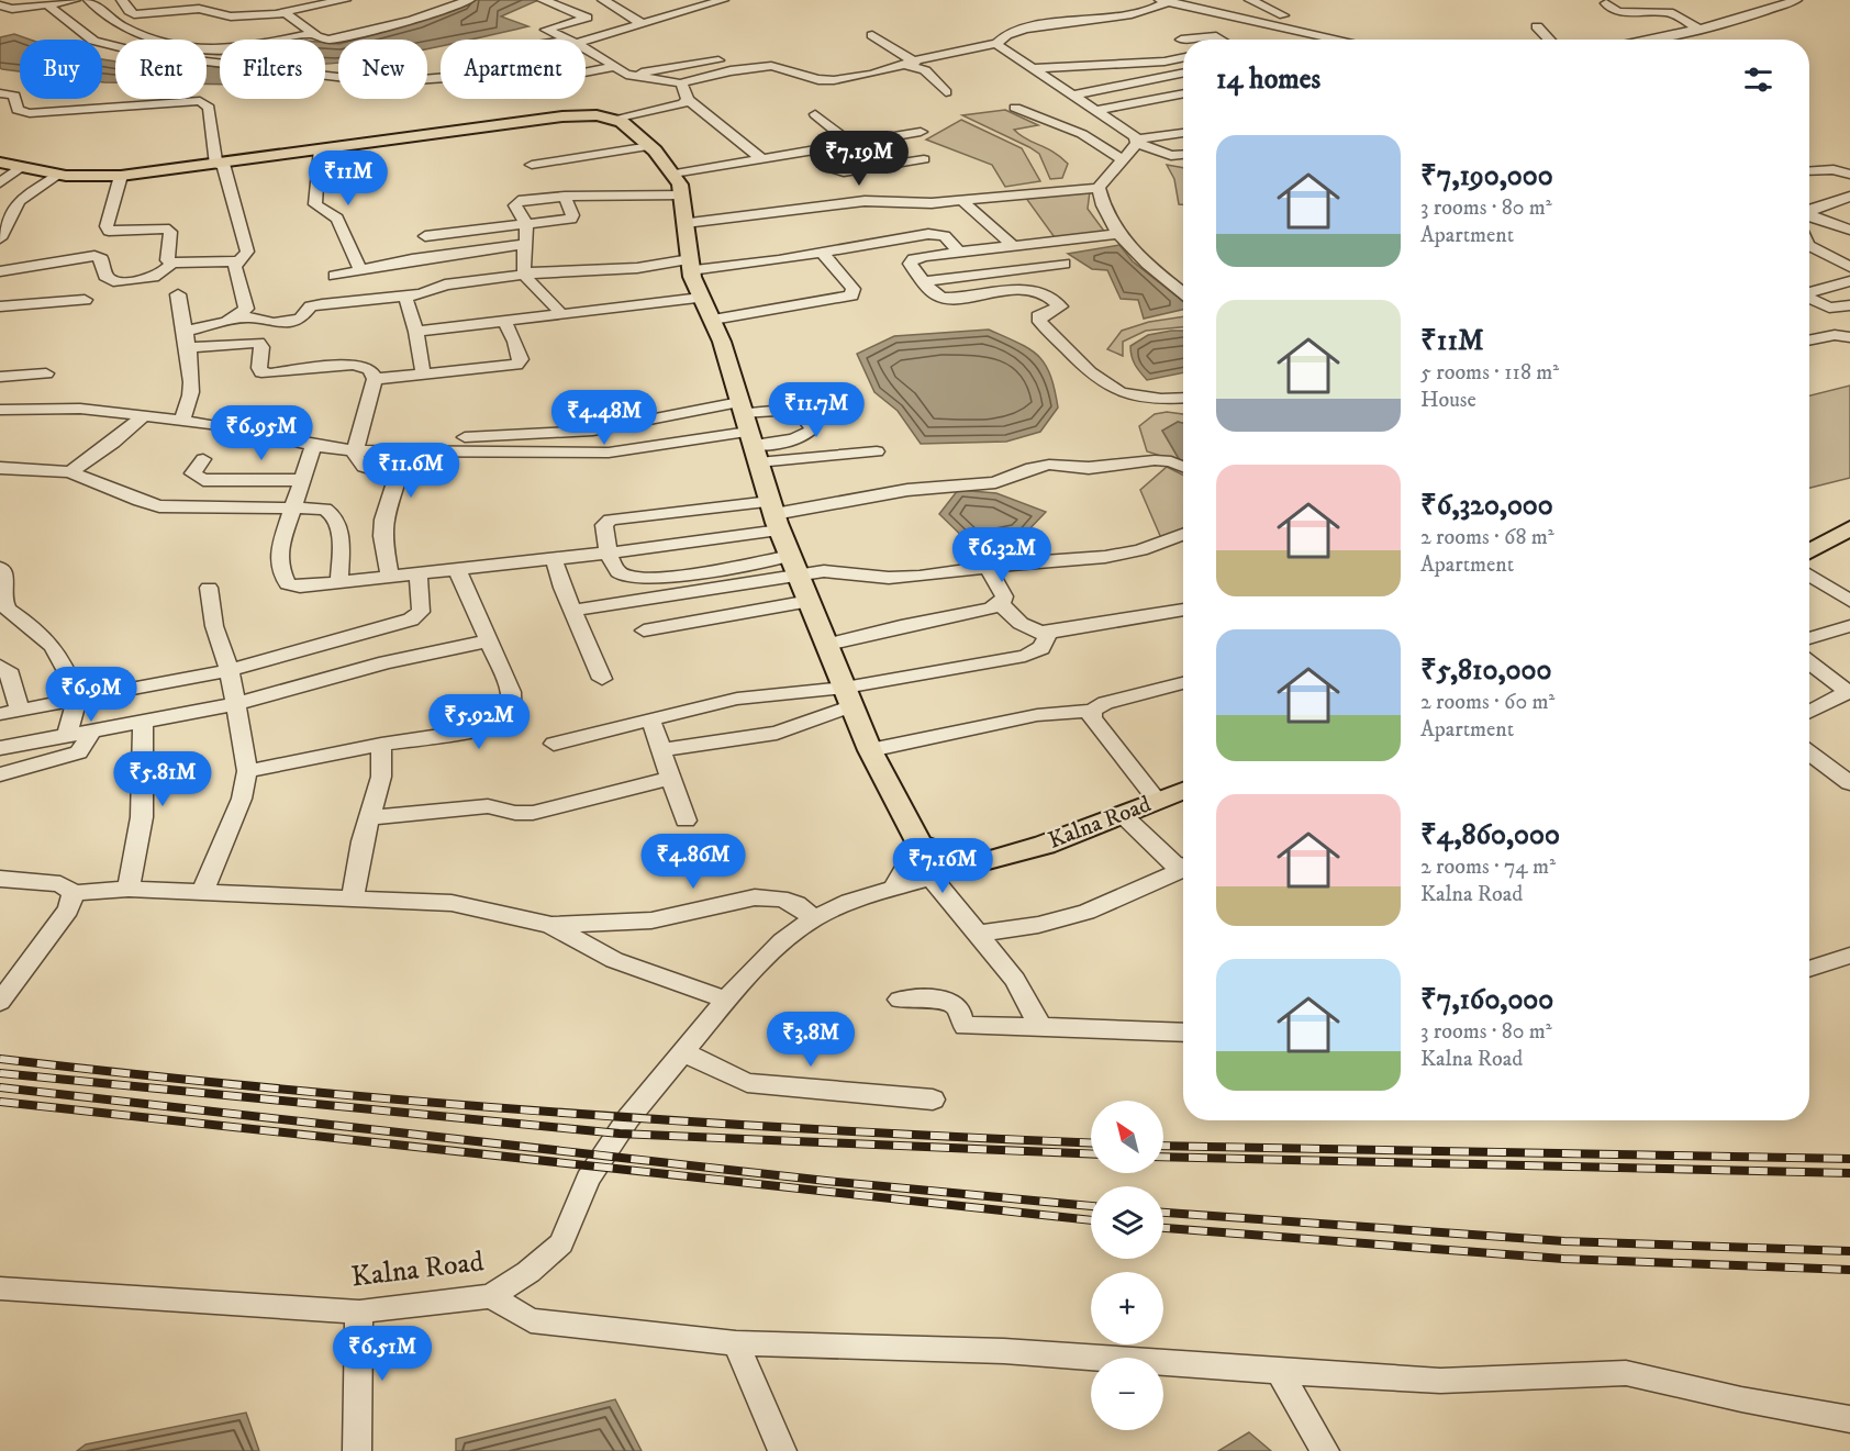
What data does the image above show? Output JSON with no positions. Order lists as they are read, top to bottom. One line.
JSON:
{"streets":{"main road":["Kalna Road"]},"north":"top left","page":{"chip":["Buy","Rent","Filters","New","Apartment"],"heading":"14 homes","list":[{"name":"₹7,190,000","note":"3 rooms · 80 m² · Apartment"},{"name":"₹11M","note":"5 rooms · 118 m² · House"},{"name":"₹6,320,000","note":"2 rooms · 68 m² · Apartment"},{"name":"₹5,810,000","note":"2 rooms · 60 m² · Apartment"},{"name":"₹4,860,000","note":"2 rooms · 74 m² · Kalna Road"},{"name":"₹7,160,000","note":"3 rooms · 80 m² · Kalna Road"}],"price":["₹7.19M","₹11M","₹11.7M","₹4.48M","₹6.95M","₹11.6M","₹6.32M","₹6.9M","₹5.92M","₹5.81M","₹4.86M","₹7.16M","₹3.8M","₹6.51M"],"map_buttons":["+","−"]}}
